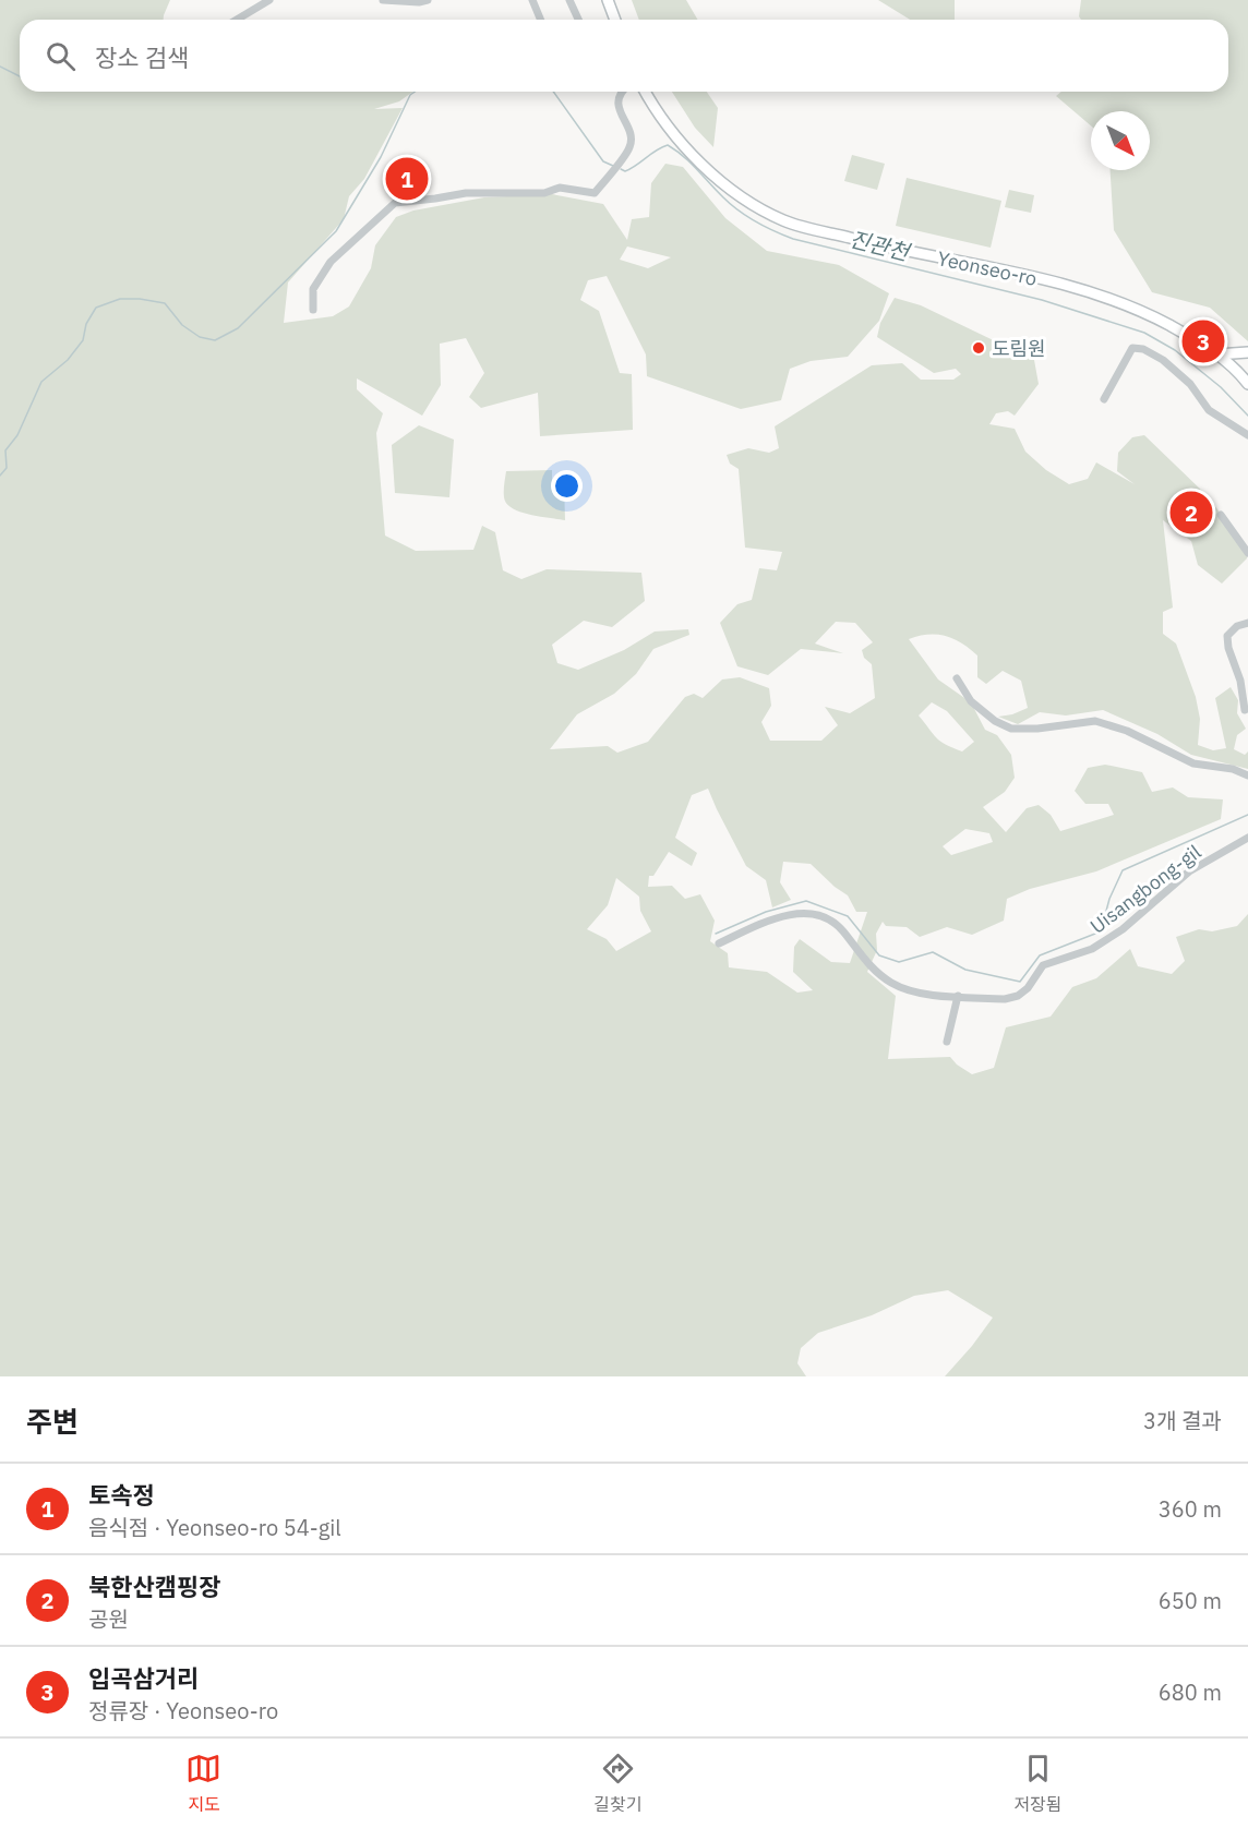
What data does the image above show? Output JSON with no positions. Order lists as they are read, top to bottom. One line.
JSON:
{"streets":{"main road":["Yeonseo-ro"],"street":["Uisangbong-gil"]},"water":["진관천"],"places":["도림원"],"north":"bottom right","page":{"search":"장소 검색","pins":["1","3","2"],"heading":["주변","3개 결과"],"list":[{"mark":"1","name":"토속정","note":"음식점 · Yeonseo-ro 54-gil","value":"360 m"},{"mark":"2","name":"북한산캠핑장","note":"공원","value":"650 m"},{"mark":"3","name":"입곡삼거리","note":"정류장 · Yeonseo-ro","value":"680 m"}],"nav":["지도","길찾기","저장됨"]}}
